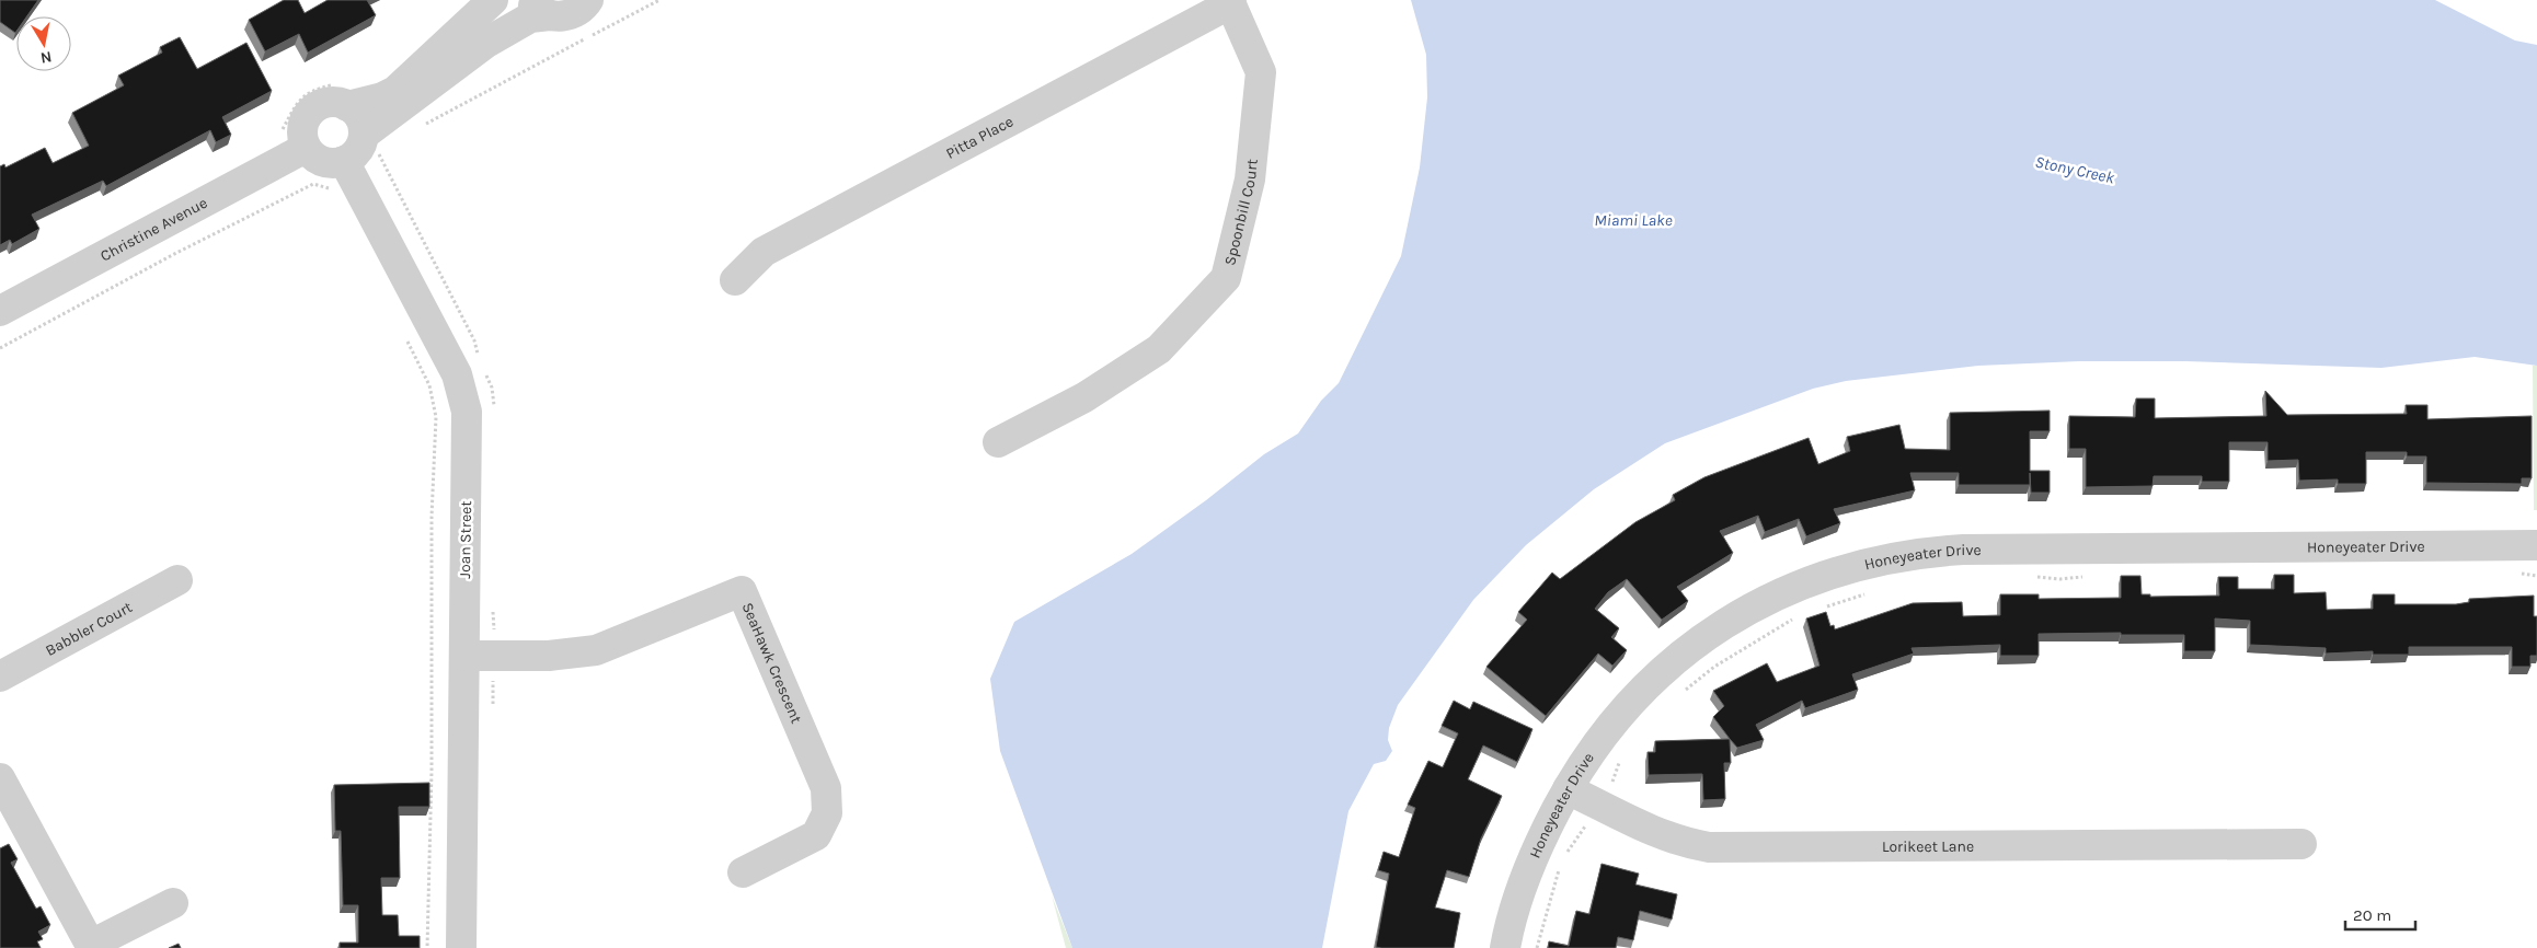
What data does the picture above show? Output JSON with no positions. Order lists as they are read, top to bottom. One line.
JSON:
{"streets":{"street":["Pitta Place","Spoonbill Court","Christine Avenue","Joan Street","Honeyeater Drive","Babbler Court","SeaHawk Crescent","Lorikeet Lane"]},"crossings":[["Pitta Place","Spoonbill Court"],["Christine Avenue","Joan Street"],["Joan Street","SeaHawk Crescent"],["Honeyeater Drive","Lorikeet Lane"]],"water":["Stony Creek","Miami Lake"],"scale_bar":"20 m","north":"bottom"}
